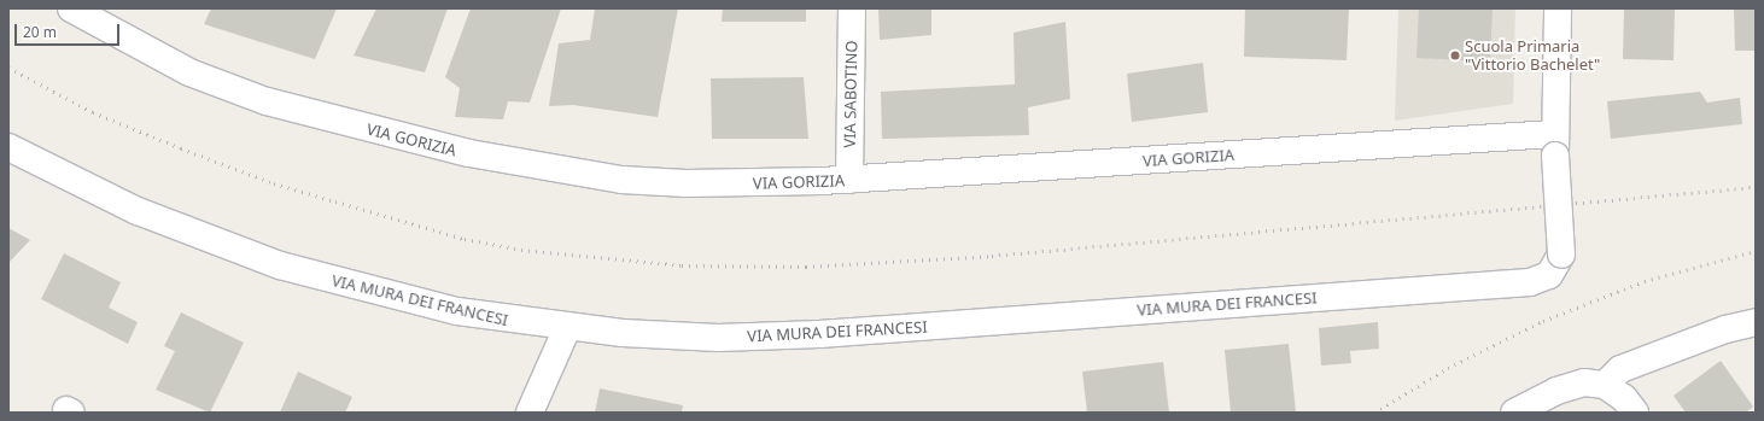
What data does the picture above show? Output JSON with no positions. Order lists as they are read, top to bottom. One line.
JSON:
{"streets":{"street":["VIA SABOTINO","VIA GORIZIA","VIA MURA DEI FRANCESI"]},"crossings":[["VIA SABOTINO","VIA GORIZIA"],["VIA GORIZIA","VIA MURA DEI FRANCESI"]],"places":["Scuola Primaria \"Vittorio Bachelet\""],"scale_bar":"20 m"}
